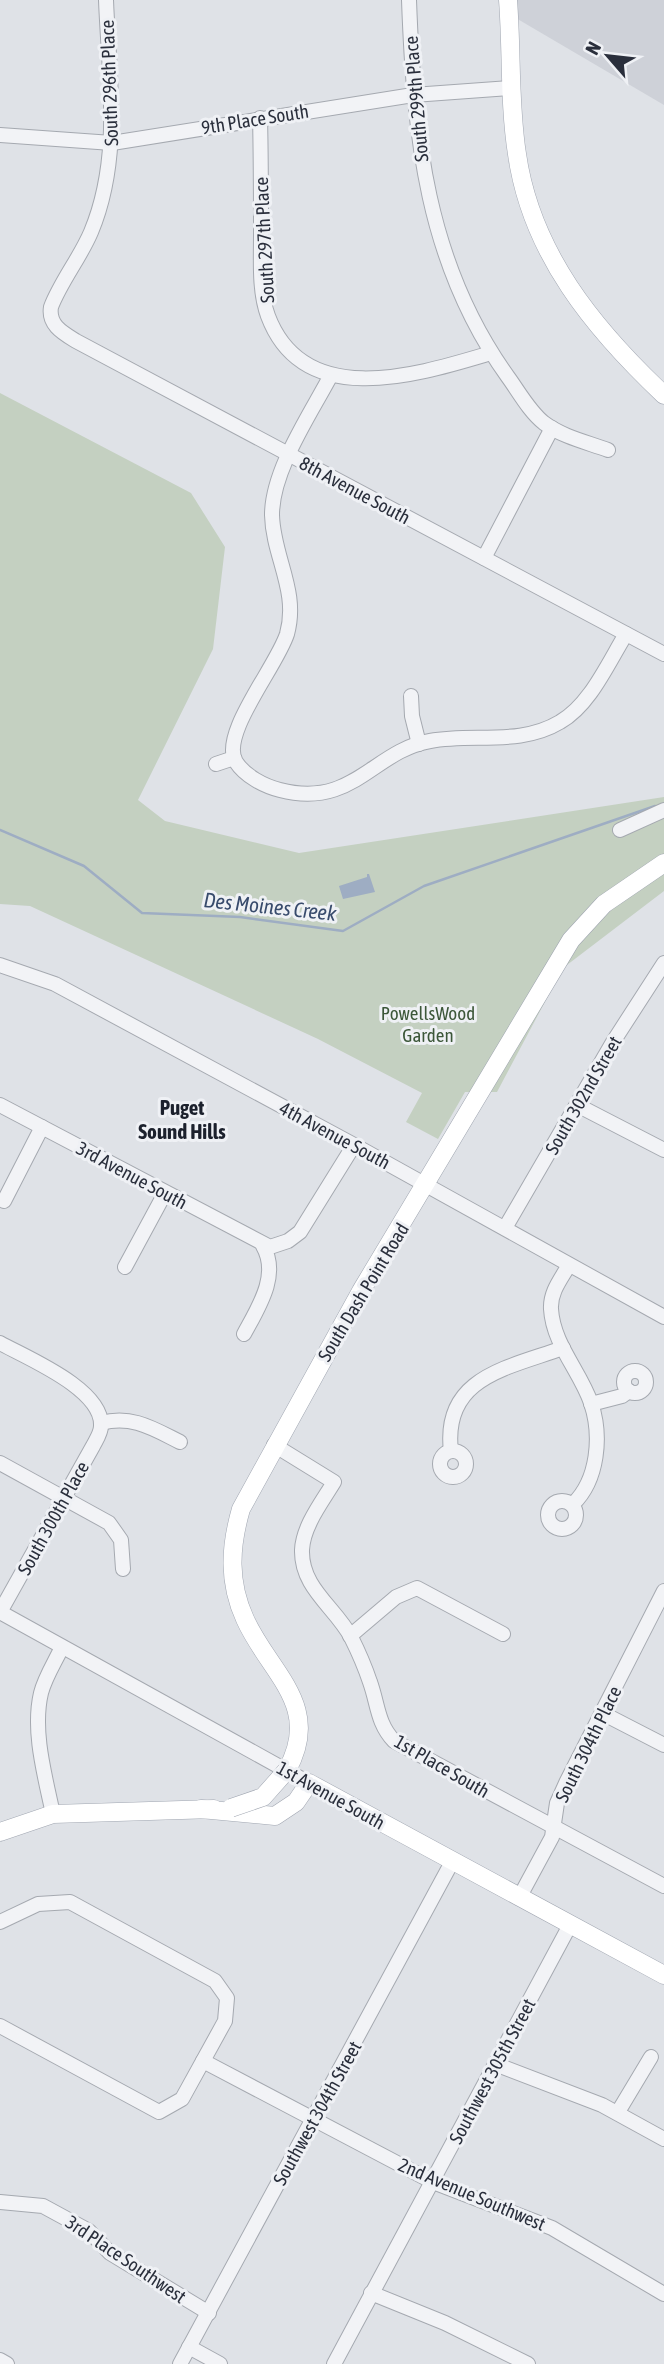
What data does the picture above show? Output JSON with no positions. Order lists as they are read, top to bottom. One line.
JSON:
{"streets":{"main road":["South Dash Point Road","1st Avenue South"],"street":["South 296th Place","South 299th Place","9th Place South","South 297th Place","8th Avenue South","South 302nd Street","4th Avenue South","3rd Avenue South","South 300th Place","South 304th Place","1st Place South","Southwest 305th Street","Southwest 304th Street","2nd Avenue Southwest","3rd Place Southwest"]},"crossings":[["South 296th Place","9th Place South"],["South 296th Place","8th Avenue South"],["South 299th Place","9th Place South"],["9th Place South","South 297th Place"],["South 302nd Street","4th Avenue South"],["4th Avenue South","South Dash Point Road"],["South Dash Point Road","1st Place South"],["South 300th Place","1st Avenue South"],["South 304th Place","1st Place South"],["South 304th Place","1st Avenue South"],["1st Avenue South","Southwest 305th Street"],["1st Avenue South","Southwest 304th Street"],["Southwest 305th Street","2nd Avenue Southwest"],["Southwest 304th Street","2nd Avenue Southwest"],["Southwest 304th Street","3rd Place Southwest"]],"districts":["Puget Sound Hills"],"water":["Des Moines Creek"],"parks":["PowellsWood Garden"],"north":"top left"}
